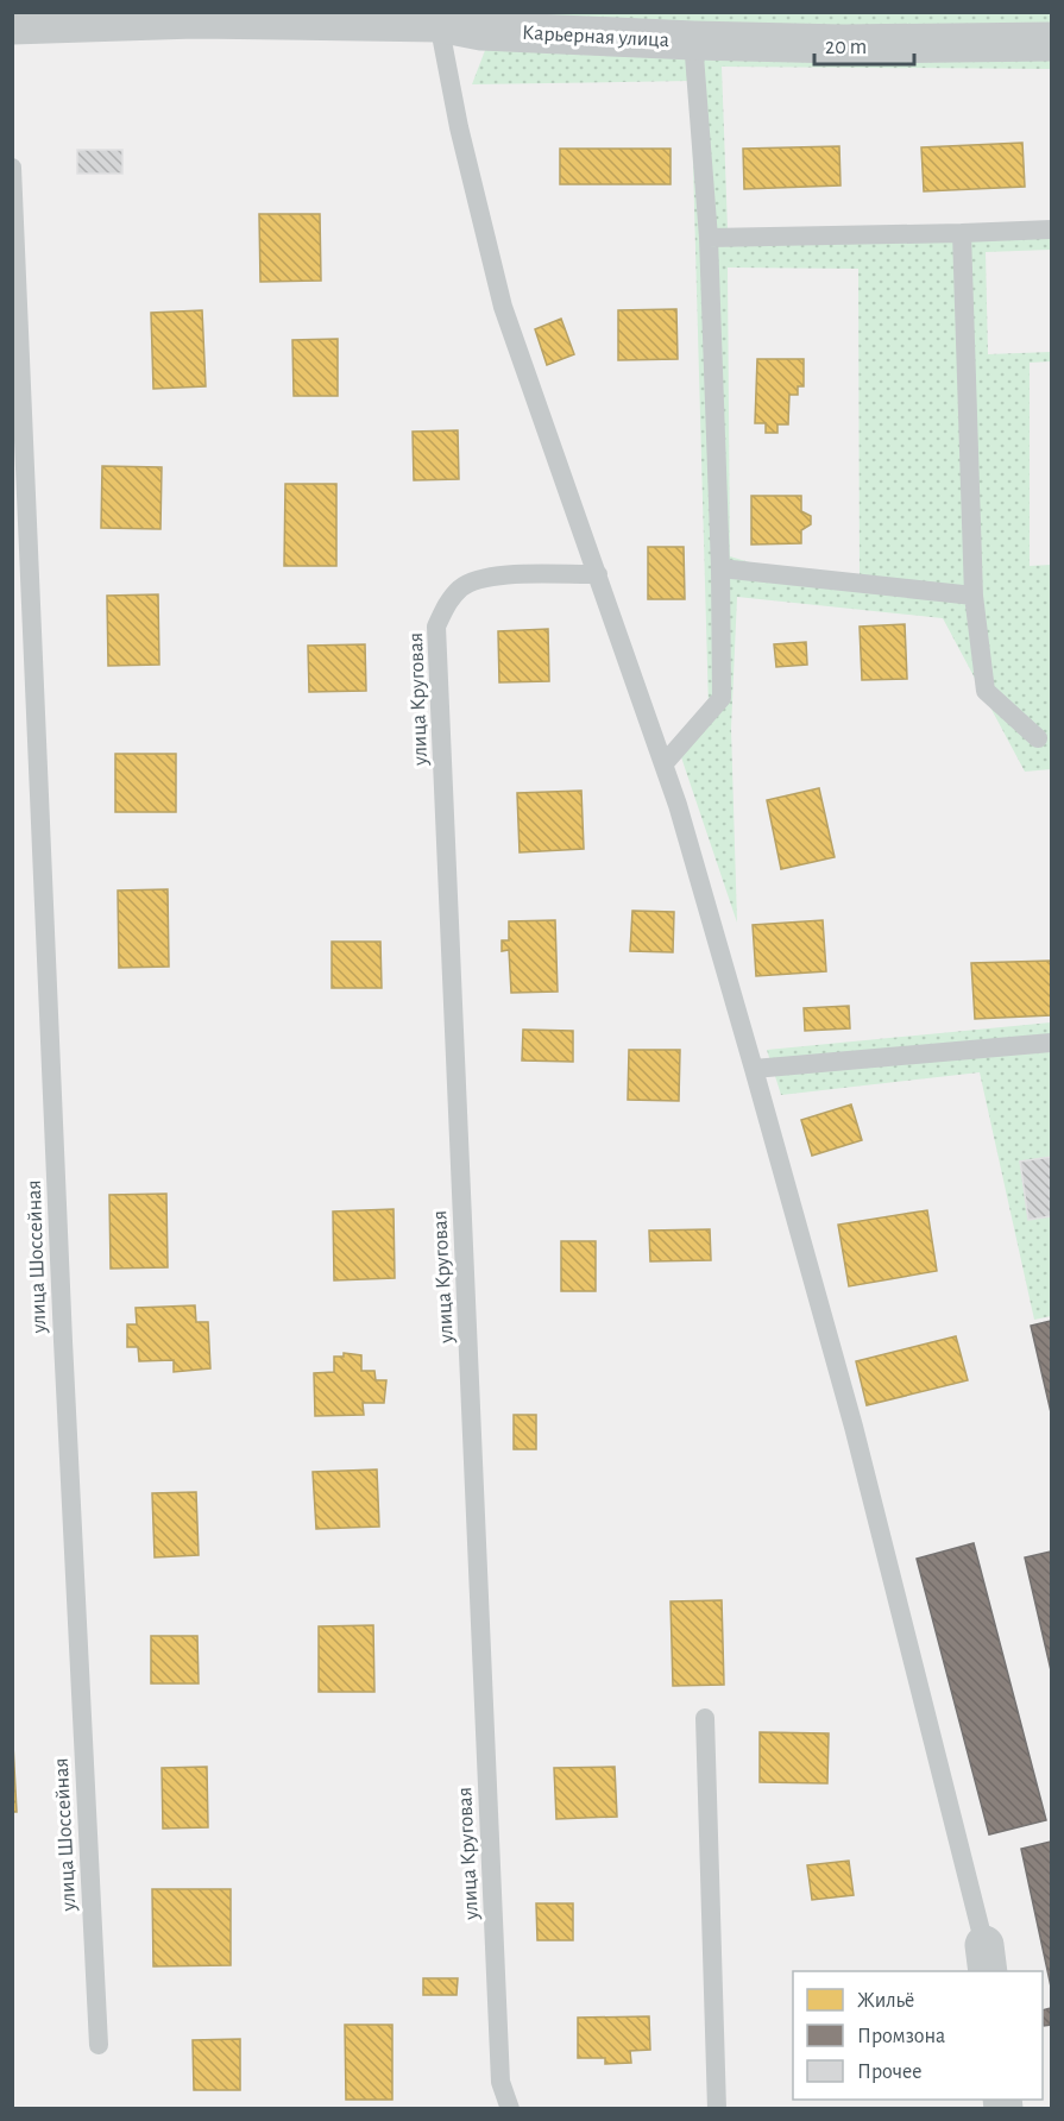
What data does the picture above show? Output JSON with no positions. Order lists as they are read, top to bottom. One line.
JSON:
{"streets":{"street":["Карьерная улица"],"lane":["улица Круговая","улица Шоссейная"]},"legend":["Жильё","Промзона","Прочее"],"scale_bar":"20 m"}
